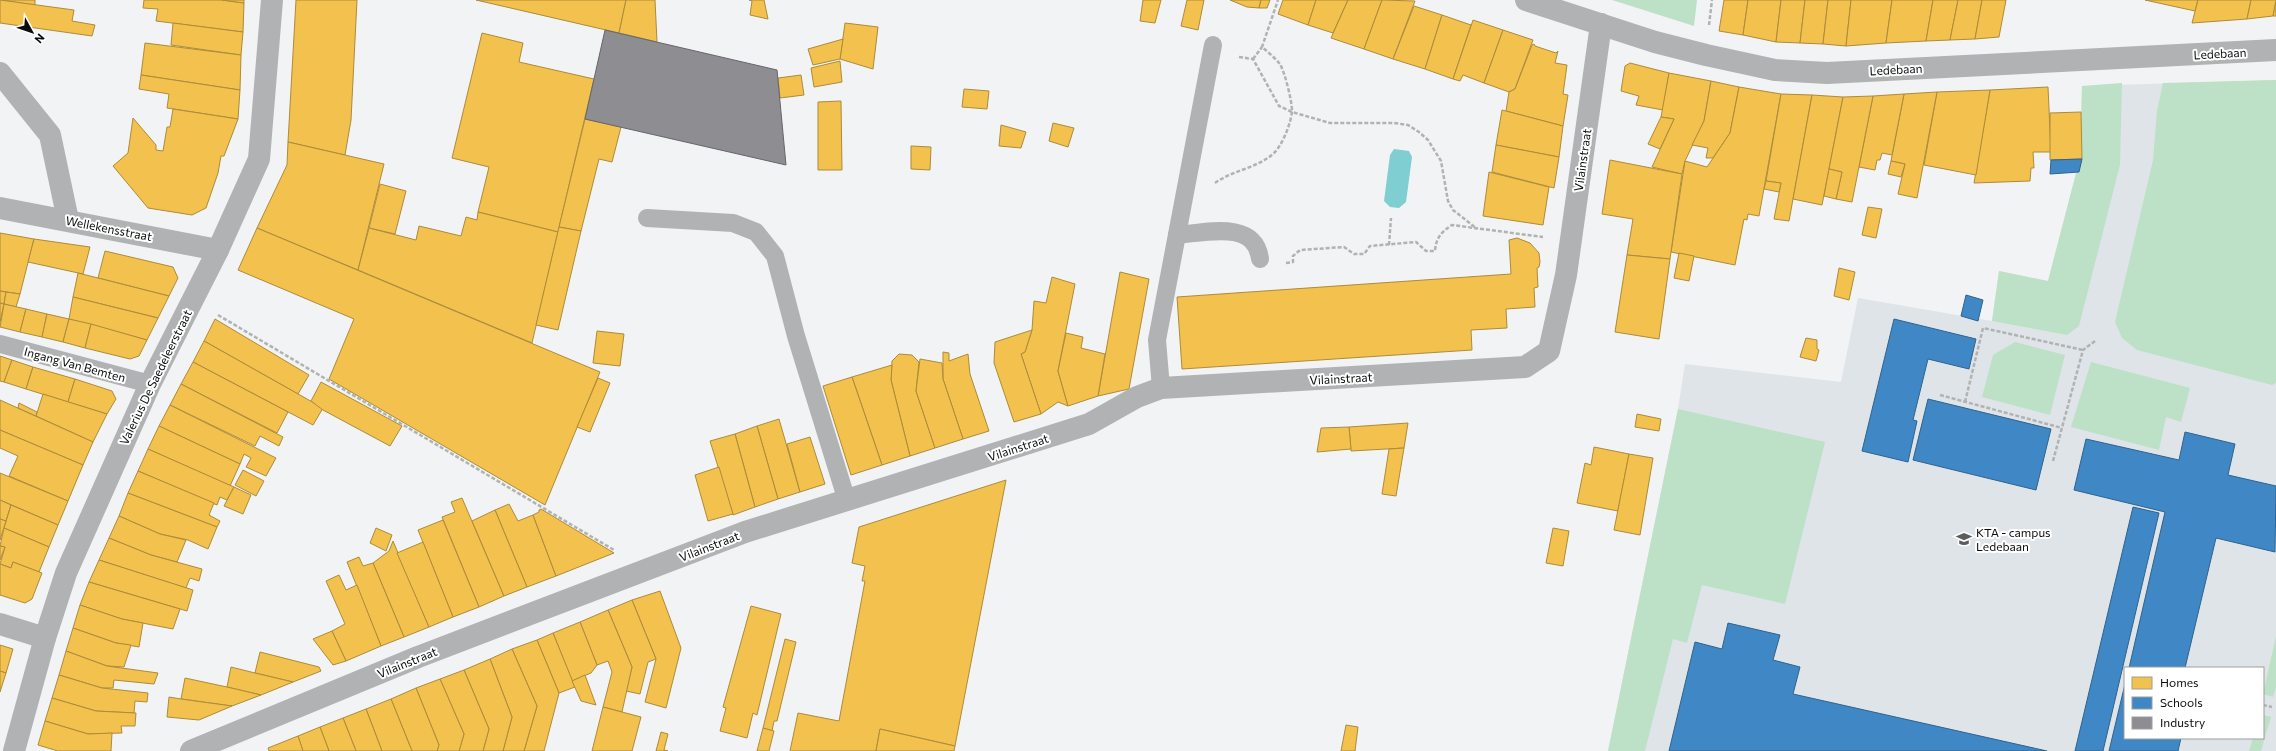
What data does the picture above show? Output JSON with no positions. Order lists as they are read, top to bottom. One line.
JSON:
{"streets":{"street":["Ledebaan","Vilainstraat","Wellekensstraat","Valerius De Saedeleerstraat"],"lane":["Ingang Van Bemten"]},"crossings":[["Ledebaan","Vilainstraat"],["Wellekensstraat","Valerius De Saedeleerstraat"],["Ingang Van Bemten","Valerius De Saedeleerstraat"]],"places":{"school or university":["KTA - campus Ledebaan"]},"legend":["Homes","Schools","Industry"],"north":"bottom right"}
